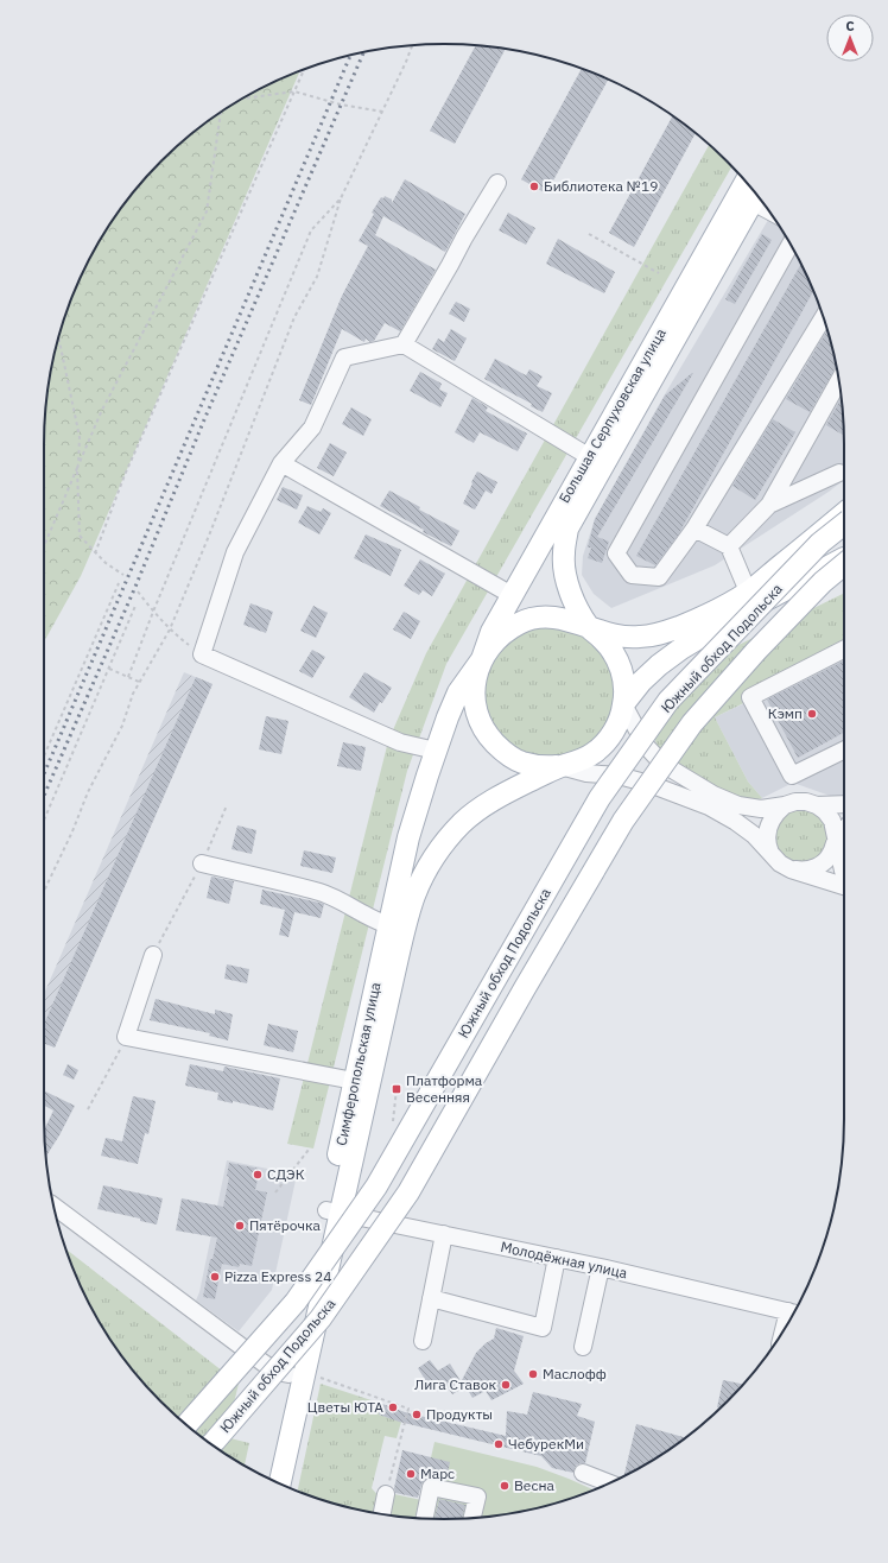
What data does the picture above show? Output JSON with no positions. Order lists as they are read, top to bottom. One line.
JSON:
{"streets":{"main road":["Большая Серпуховская улица","Южный обход Подольска","Симферопольская улица"],"street":["Молодёжная улица"]},"crossings":[["Большая Серпуховская улица","Симферопольская улица"],["Симферопольская улица","Молодёжная улица"]],"places":{"other":["Библиотека №19","Кэмп","СДЭК","Пятёрочка","Pizza Express 24","Маслофф","Лига Ставок","Цветы ЮТА","Продукты","ЧебурекМи","Марс","Весна"],"transit":["Платформа Весенняя"]},"north":"top"}
